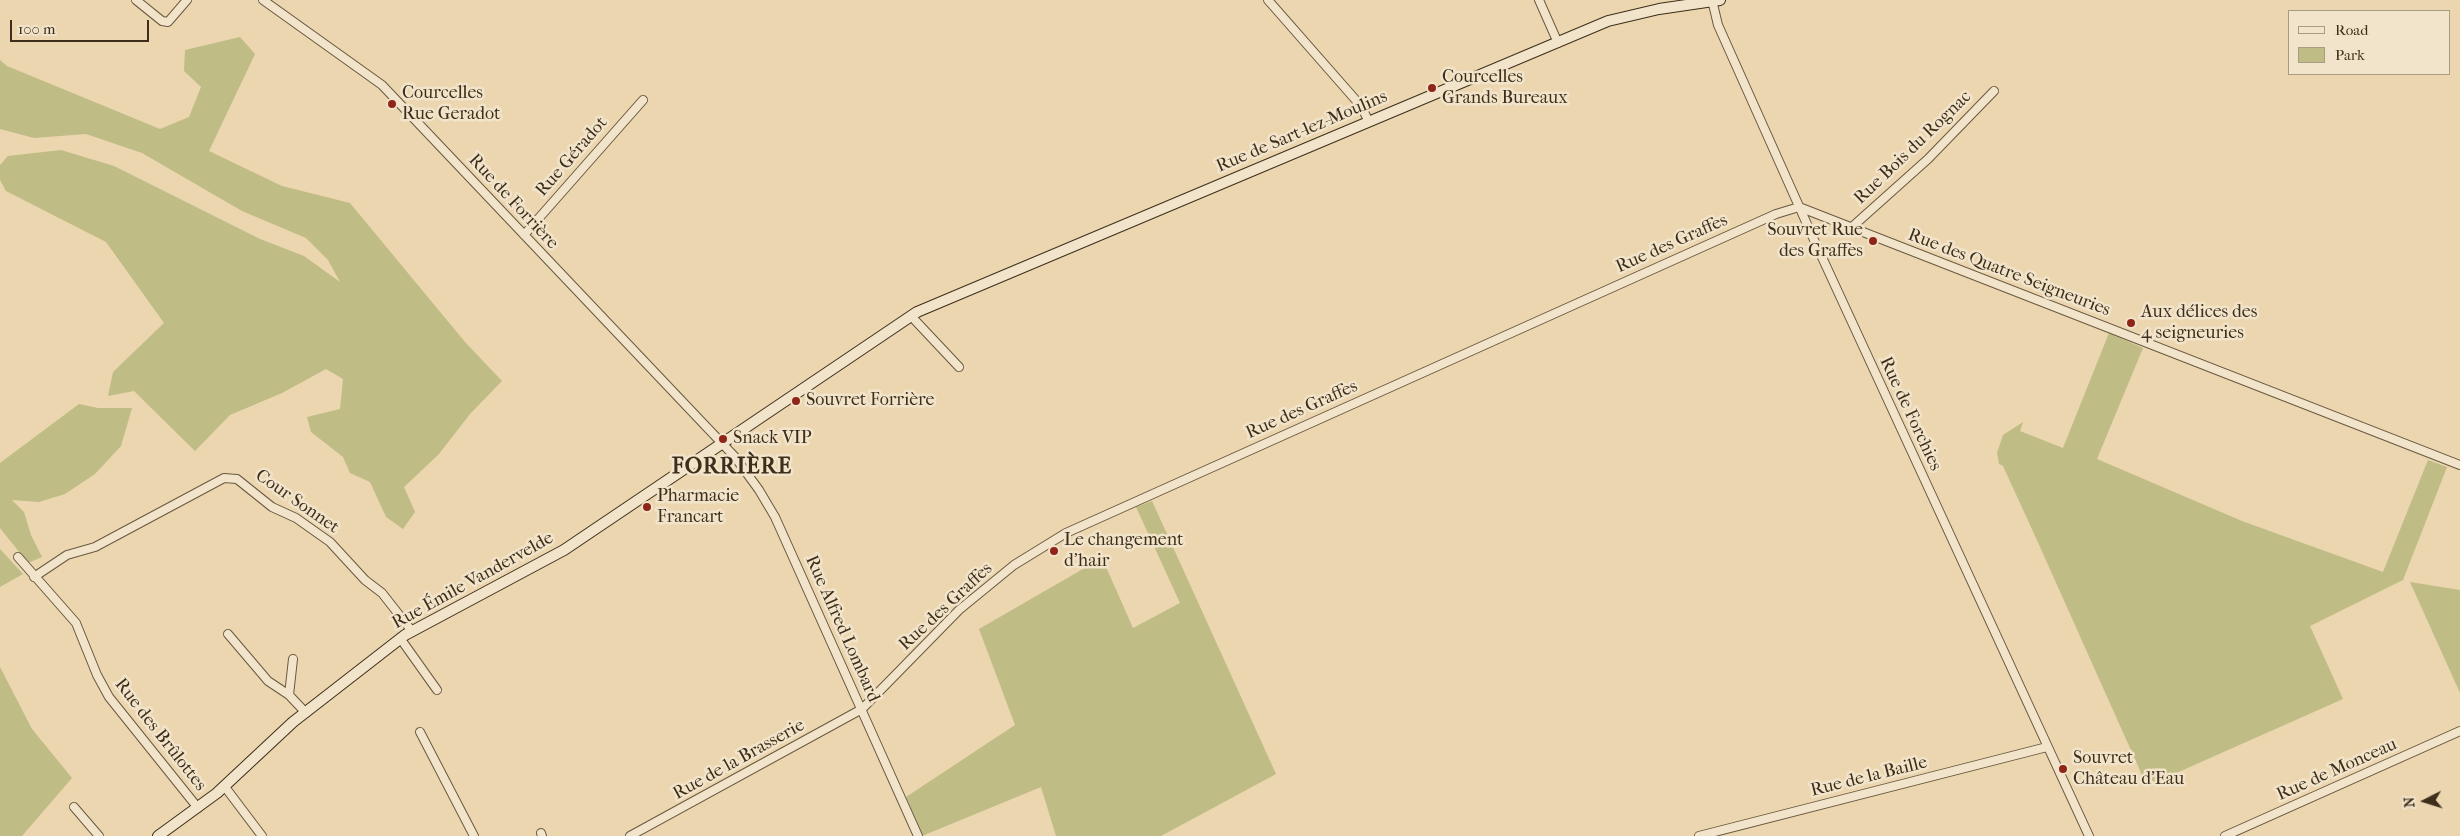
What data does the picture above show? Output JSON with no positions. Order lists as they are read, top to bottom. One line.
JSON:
{"streets":{"main road":["Rue de Sart-lez-Moulins","Rue Émile Vandervelde"],"street":["Rue Bois du Rognac","Rue Géradot","Rue de Forrière","Rue des Graffes","Rue des Quatre Seigneuries","Rue de Forchies","Cour Sonnet","Rue Alfred Lombard","Rue des Brûlottes","Rue de la Brasserie","Rue de Monceau","Rue de la Baille"]},"crossings":[["Rue de Sart-lez-Moulins","Rue de Forrière"],["Rue de Sart-lez-Moulins","Rue de Forchies"],["Rue de Sart-lez-Moulins","Rue Émile Vandervelde"],["Rue de Sart-lez-Moulins","Rue Alfred Lombard"],["Rue Bois du Rognac","Rue des Quatre Seigneuries"],["Rue Géradot","Rue de Forrière"],["Rue de Forrière","Rue Émile Vandervelde"],["Rue de Forrière","Rue Alfred Lombard"],["Rue des Graffes","Rue des Quatre Seigneuries"],["Rue des Graffes","Rue de Forchies"],["Rue des Graffes","Rue Alfred Lombard"],["Rue des Graffes","Rue de la Brasserie"],["Rue des Quatre Seigneuries","Rue de Forchies"],["Rue de Forchies","Rue de la Baille"],["Cour Sonnet","Rue Émile Vandervelde"],["Cour Sonnet","Rue des Brûlottes"],["Rue Émile Vandervelde","Rue Alfred Lombard"],["Rue Émile Vandervelde","Rue des Brûlottes"],["Rue Alfred Lombard","Rue de la Brasserie"]],"districts":["FORRIÈRE"],"places":["Courcelles Grands Bureaux","Courcelles Rue Geradot","Souvret Rue des Graffes","Aux délices des 4 seigneuries","Souvret Forrière","Snack VIP","Pharmacie Francart","Le changement d'hair","Souvret Château d'Eau"],"legend":["Road","Park"],"scale_bar":"100 m","north":"left"}
